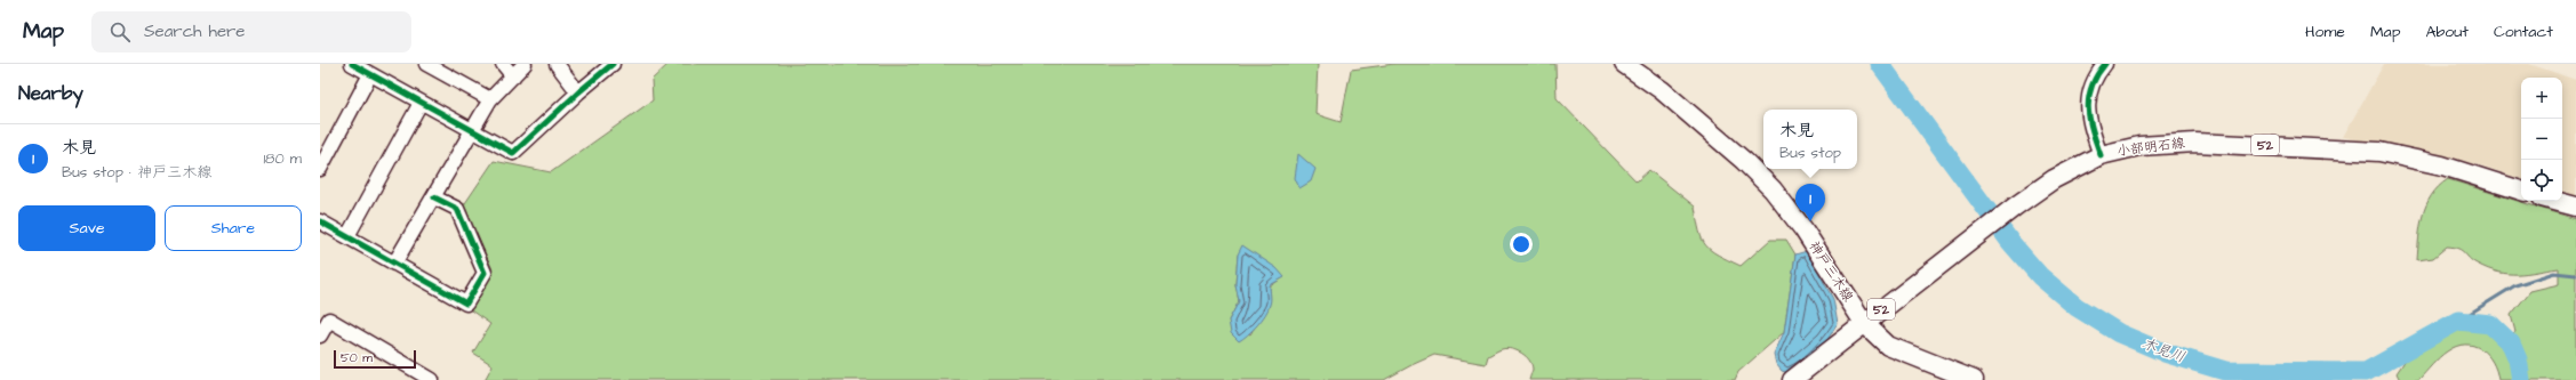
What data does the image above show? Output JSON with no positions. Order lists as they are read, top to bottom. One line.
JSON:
{"streets":{"main road":["52","小部明石線","神戸三木線"]},"crossings":[["小部明石線","神戸三木線"]],"water":["木見川"],"scale_bar":"50 m","page":{"header":"Map","search":"Search here","nav":["Home","Map","About","Contact"],"heading":"Nearby","map_buttons":["+","−"],"popup":["木見","Bus stop"],"list":[{"mark":"1","name":"木見","note":"Bus stop · 神戸三木線","value":"180 m"}],"pins":"1","buttons":["Save","Share"],"scale":"50 m"}}
